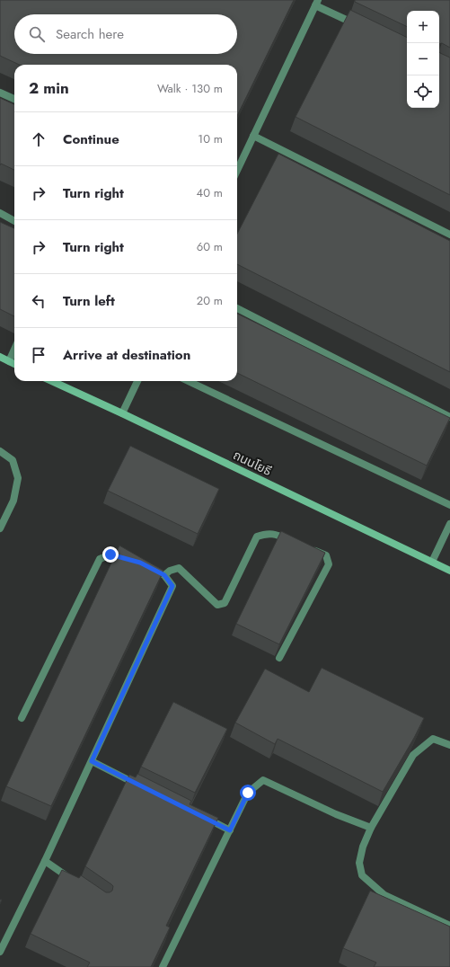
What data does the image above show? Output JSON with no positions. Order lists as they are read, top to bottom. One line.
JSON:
{"streets":{"street":["ถนนโยธี"]},"page":{"map_buttons":["+","−"],"search":"Search here","heading":["2 min","Walk · 130 m"],"list":[["Continue","10 m"],["Turn right","40 m"],["Turn right","60 m"],["Turn left","20 m"],"Arrive at destination"]}}
